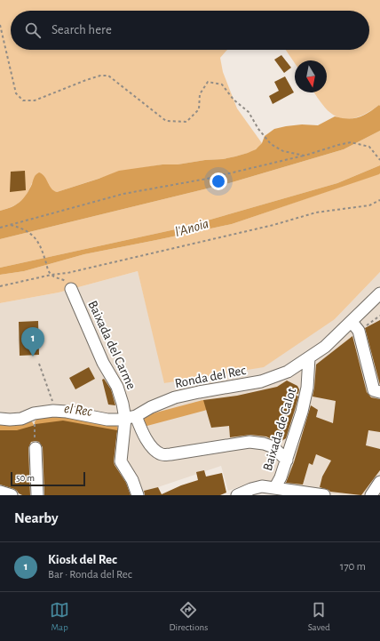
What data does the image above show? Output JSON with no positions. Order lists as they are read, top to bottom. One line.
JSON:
{"streets":{"street":["Baixada del Carme","Ronda del Rec","Baixada de Calot"]},"crossings":[["Baixada del Carme","Ronda del Rec"],["Ronda del Rec","Baixada de Calot"]],"water":["l'Anoia","el Rec"],"scale_bar":"50 m","north":"bottom","page":{"search":"Search here","pins":"1","scale":"50 m","heading":"Nearby","list":[{"mark":"1","name":"Kiosk del Rec","note":"Bar · Ronda del Rec","value":"170 m"}],"nav":["Map","Directions","Saved"]}}
